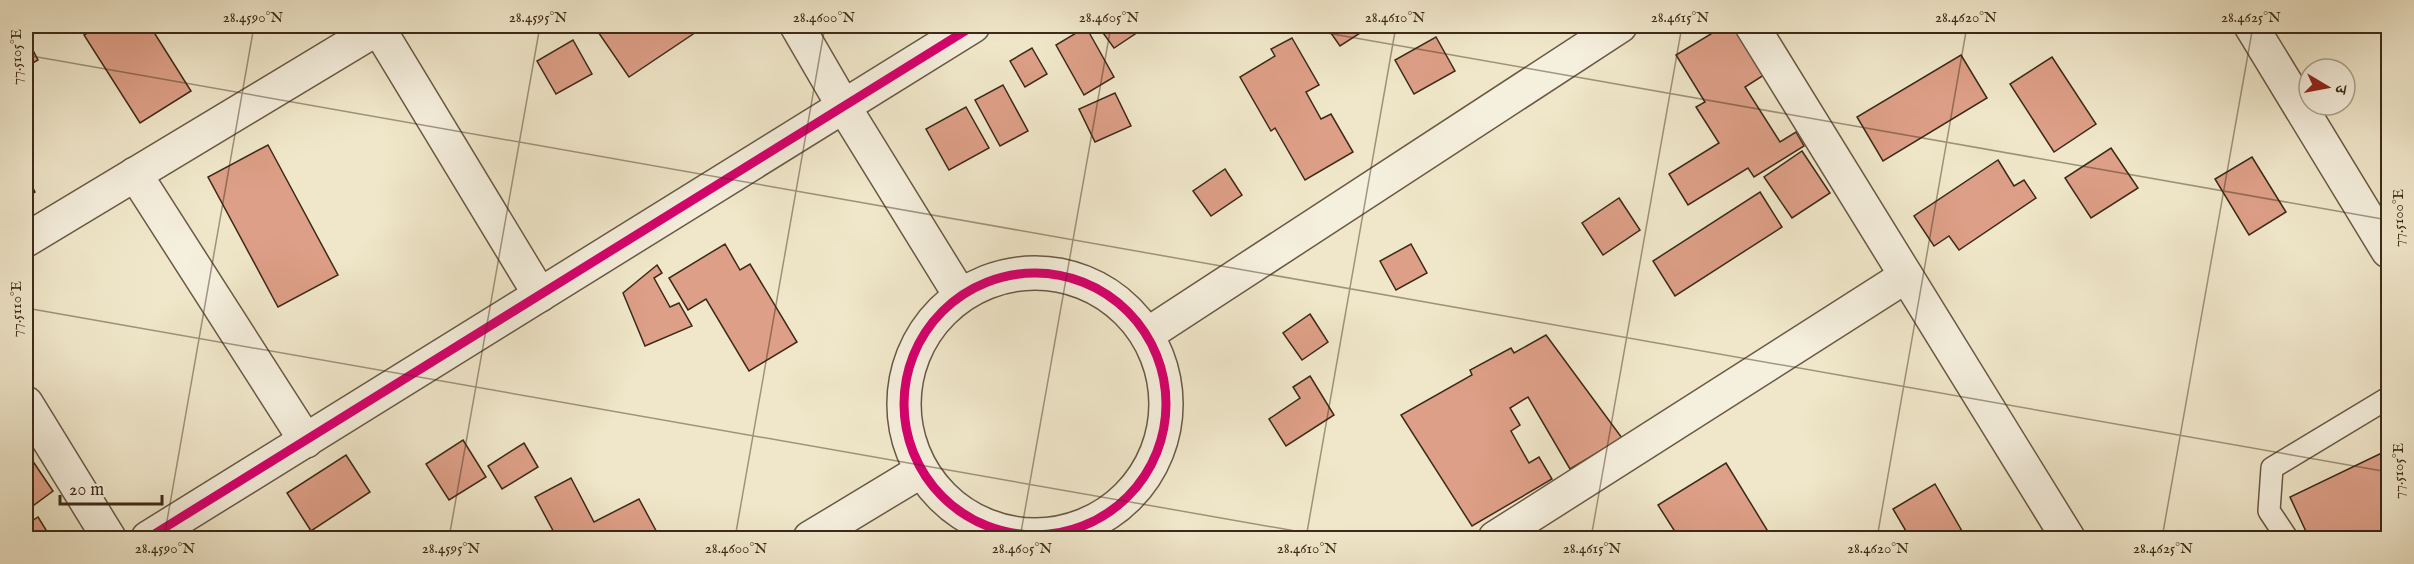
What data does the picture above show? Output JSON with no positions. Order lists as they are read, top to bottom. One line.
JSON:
{"scale_bar":"20 m","north":"right","coordinates":["28.4590°N","28.4595°N","28.4600°N","28.4605°N","28.4610°N","28.4615°N","28.4620°N","28.4625°N","77.5105°E","77.5100°E","77.5110°E"]}
